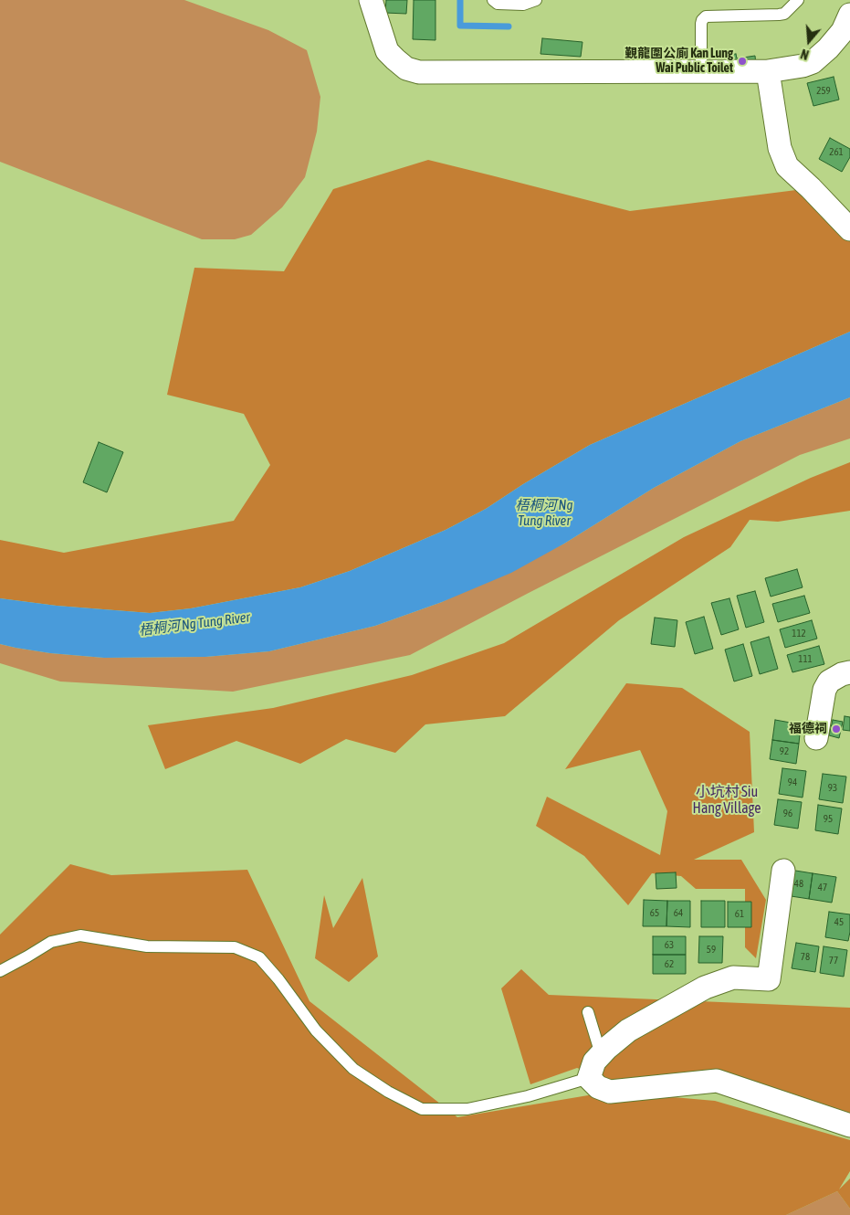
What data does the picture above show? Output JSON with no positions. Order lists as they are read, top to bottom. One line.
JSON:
{"districts":["小坑村 Siu Hang Village"],"water":["梧桐河 Ng Tung River"],"places":["覲龍圍公廁 Kan Lung Wai Public Toilet","福德祠"],"house_numbers":["259","261","112","111","92","94","93","96","95","48","47","65","64","61","45","63","59","78","77","62"],"north":"bottom"}
